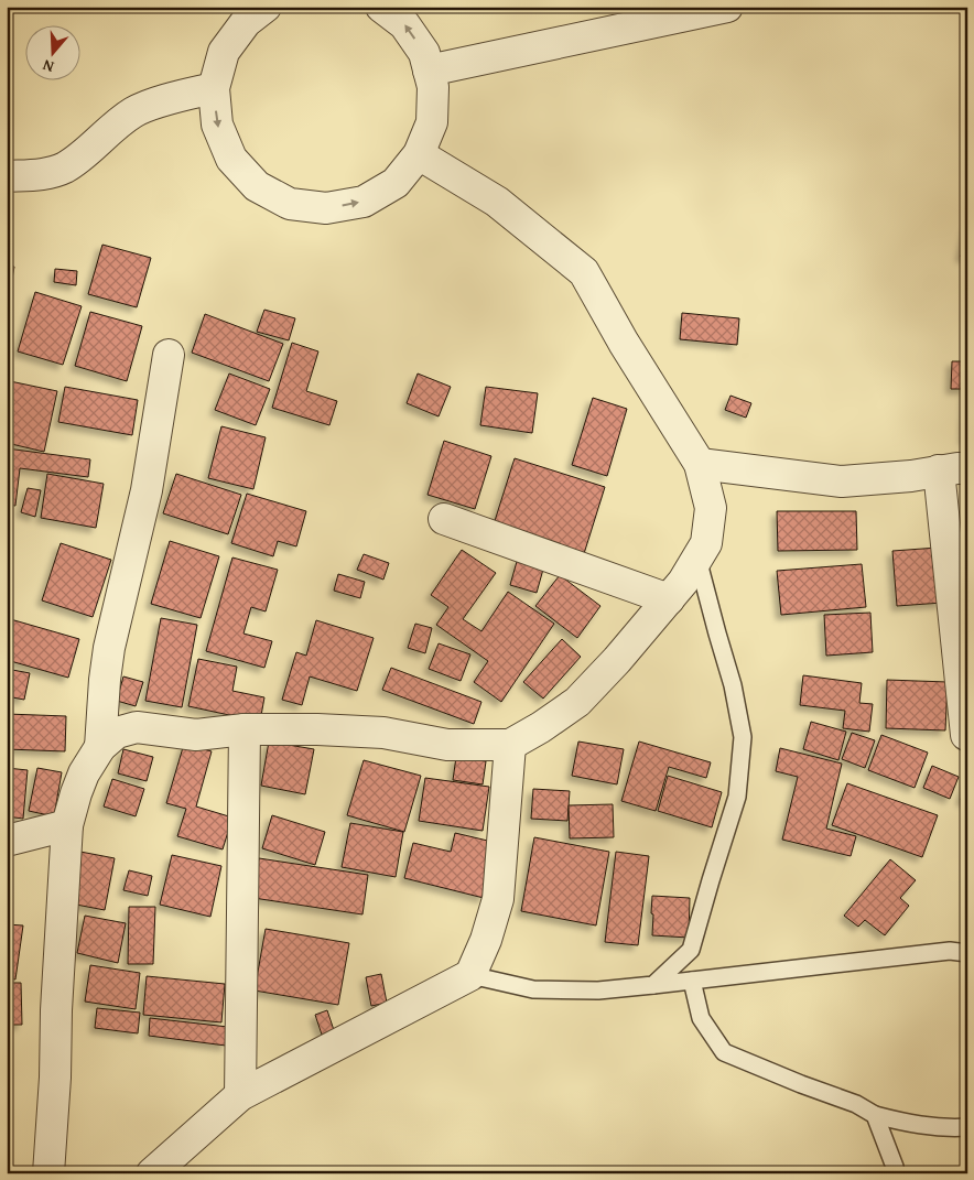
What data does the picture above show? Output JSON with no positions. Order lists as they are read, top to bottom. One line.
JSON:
{"north":"bottom"}
